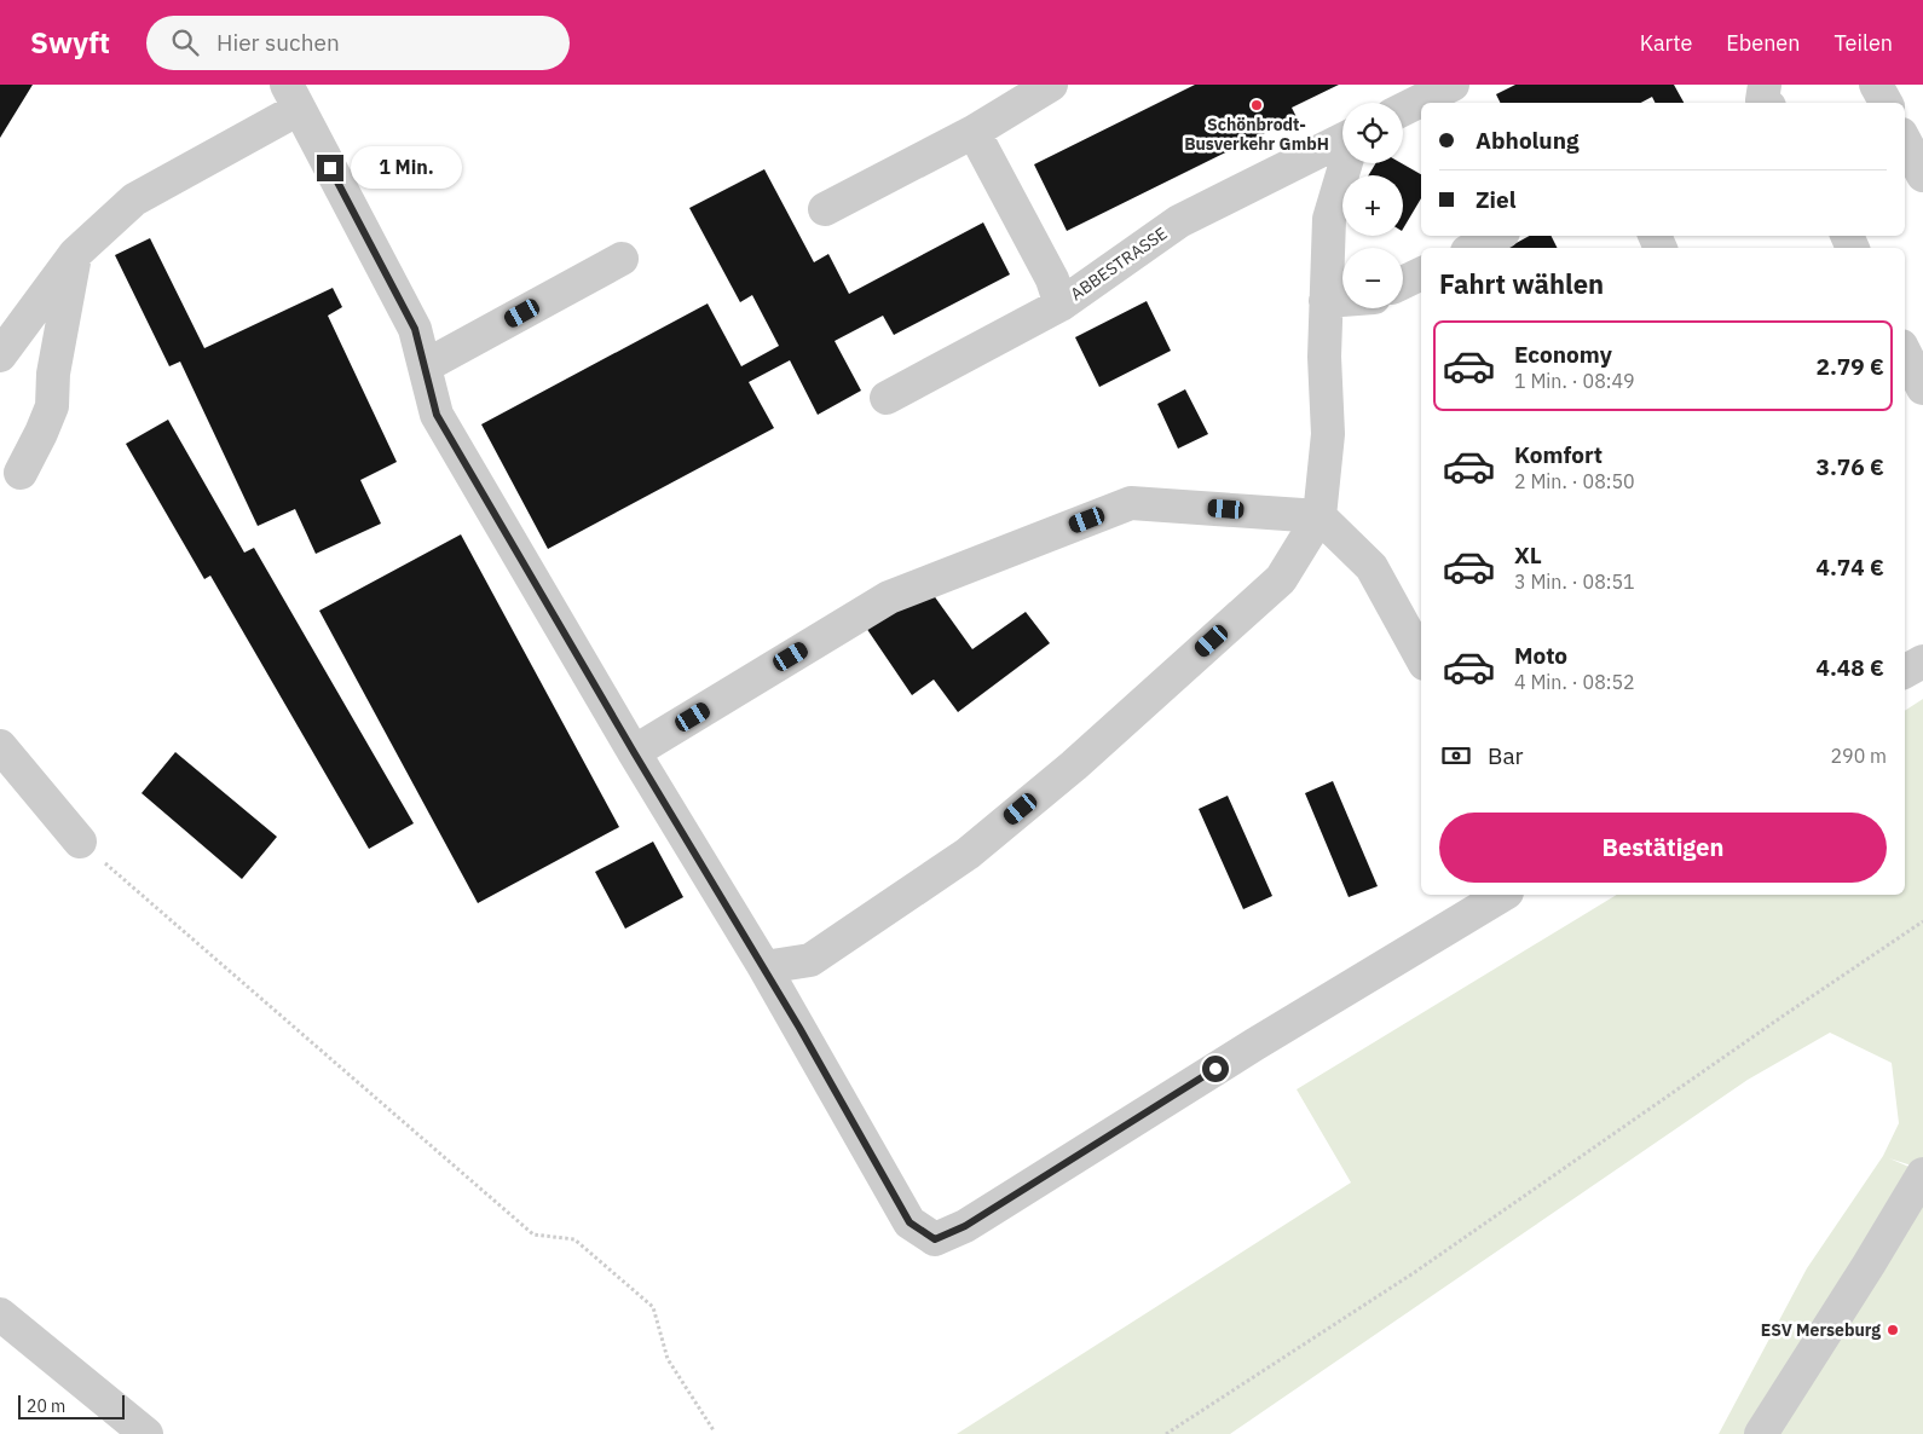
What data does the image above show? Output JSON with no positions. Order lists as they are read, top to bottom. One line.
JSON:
{"streets":{"street":["ABBESTRASSE"]},"places":["Schönbrodt- Busverkehr GmbH","ESV Merseburg"],"scale_bar":"20 m","page":{"header":"Swyft","search":"Hier suchen","nav":["Karte","Ebenen","Teilen"],"map_buttons":["+","−"],"banner":["Abholung","Ziel"],"bubble":"1 Min.","heading":"Fahrt wählen","list":[{"name":"Economy","note":"1 Min. · 08:49","value":"2.79 €"},{"name":"Komfort","note":"2 Min. · 08:50","value":"3.76 €"},{"name":"XL","note":"3 Min. · 08:51","value":"4.74 €"},{"name":"Moto","note":"4 Min. · 08:52","value":"4.48 €"}],"pay":["Bar","290 m"],"buttons":"Bestätigen","scale":"20 m"}}
